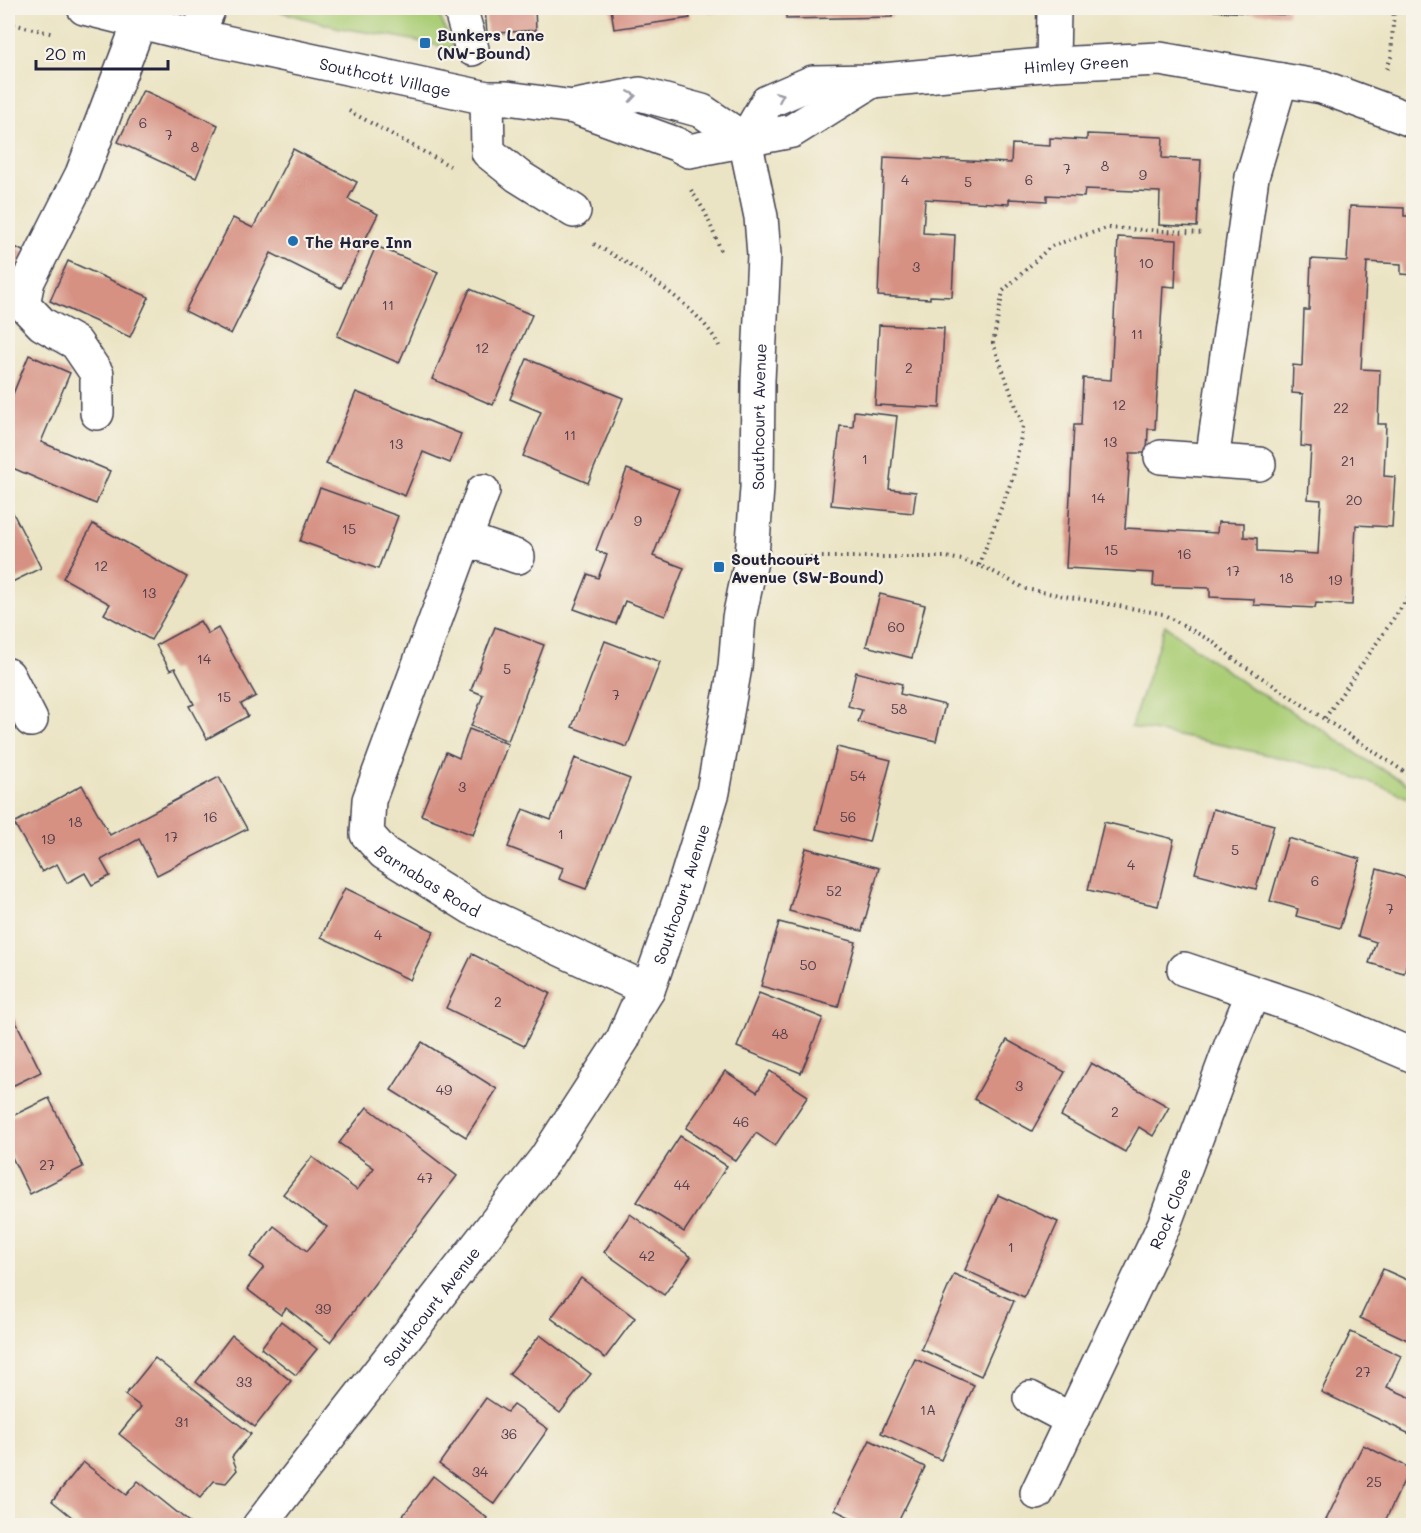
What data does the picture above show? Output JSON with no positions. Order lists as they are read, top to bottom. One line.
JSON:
{"streets":{"street":["Himley Green","Southcott Village","Southcourt Avenue","Barnabas Road","Rock Close"]},"crossings":[["Himley Green","Southcott Village"],["Himley Green","Southcourt Avenue"],["Southcott Village","Southcourt Avenue"],["Southcourt Avenue","Barnabas Road"]],"places":{"transit":["Bunkers Lane (NW-Bound)","Southcourt Avenue (SW-Bound)"],"other":["The Hare Inn"]},"house_numbers":["6","7","8","8","7","9","4","6","5","10","3","11","11","12","2","12","22","11","13","13","1","21","14","20","9","15","15","16","12","17","18","19","13","60","14","5","7","15","58","54","3","16","56","18","1","17","19","5","4","6","52","7","4","50","2","48","3","49","2","46","27","47","44","1","42","39","27","33","1A","31","36","34","25"],"scale_bar":"20 m"}
